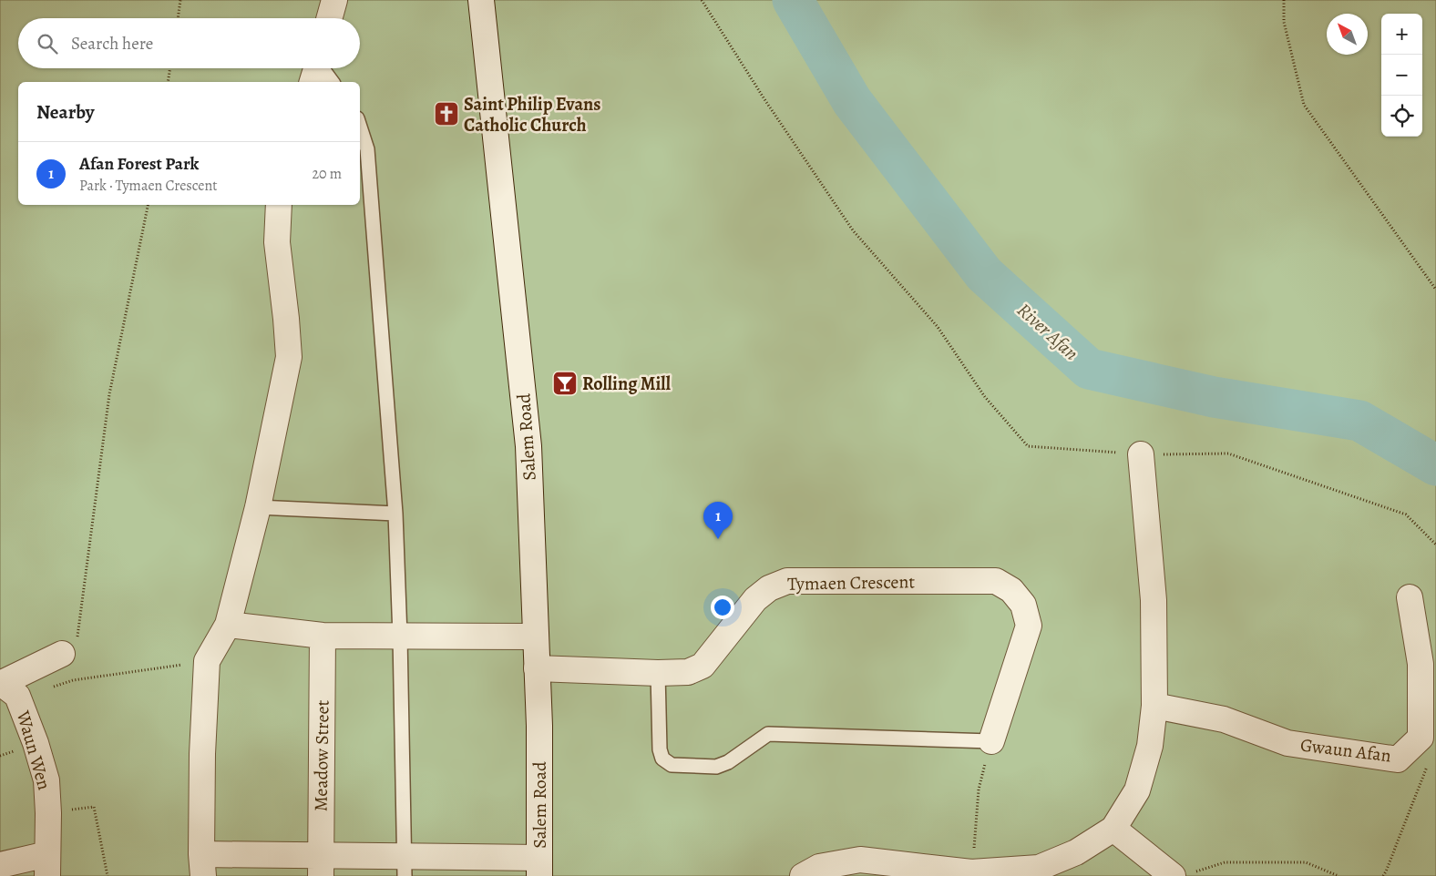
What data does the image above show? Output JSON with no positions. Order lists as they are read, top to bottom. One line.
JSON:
{"streets":{"street":["Salem Road","Tymaen Crescent","Waun Wen","Gwaun Afan","Meadow Street"]},"crossings":[["Salem Road","Tymaen Crescent"]],"water":["River Afan"],"places":{"church":["Saint Philip Evans Catholic Church"],"bar":["Rolling Mill"]},"north":"top left","page":{"map_buttons":["+","−"],"search":"Search here","heading":"Nearby","list":[{"mark":"1","name":"Afan Forest Park","note":"Park · Tymaen Crescent","value":"20 m"}],"pins":"1"}}
